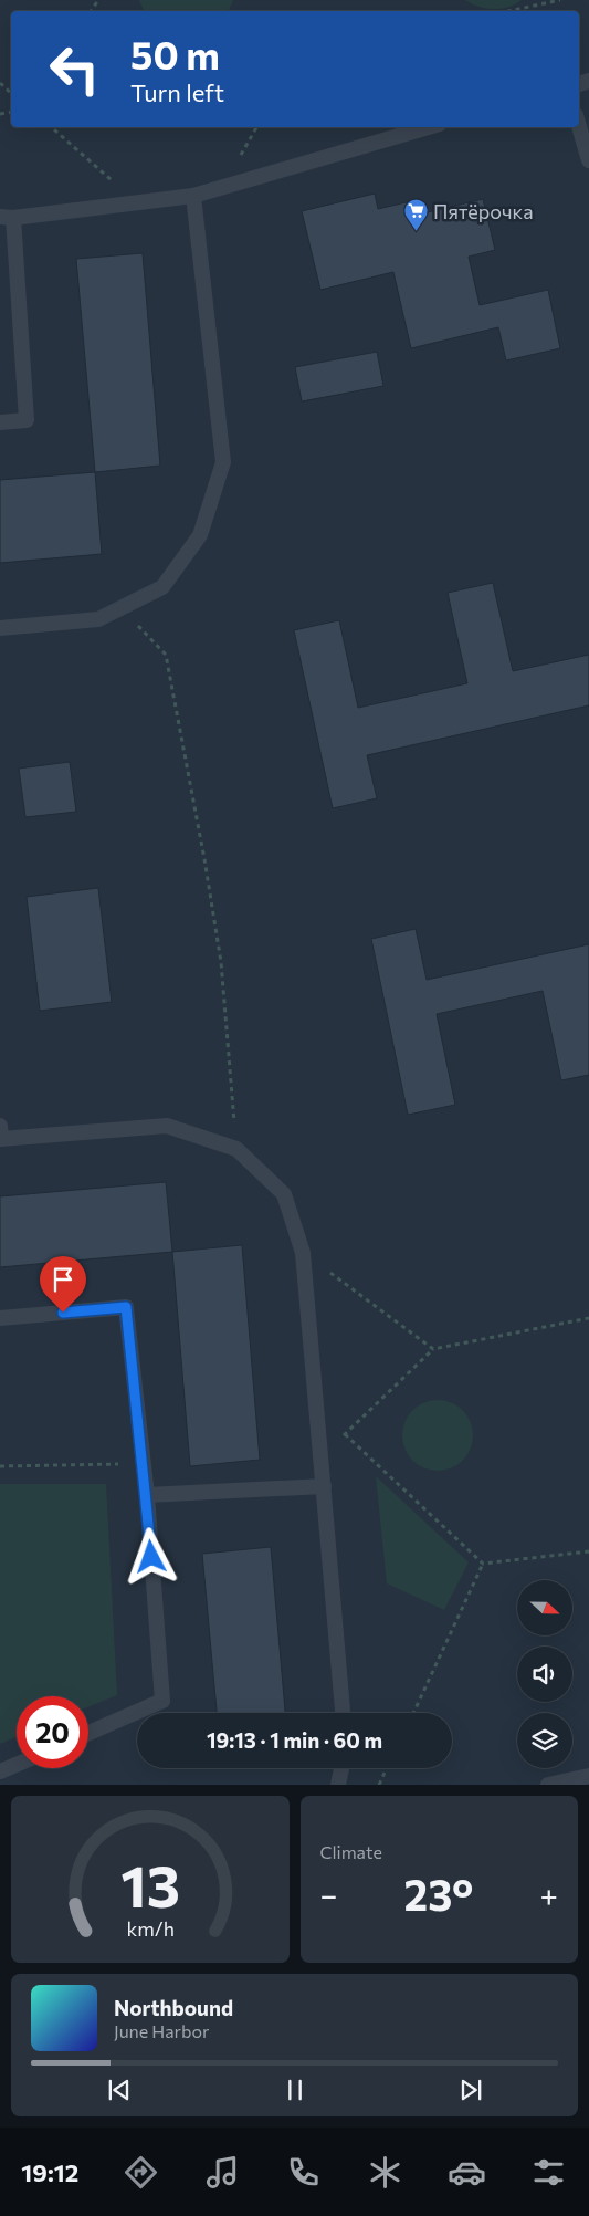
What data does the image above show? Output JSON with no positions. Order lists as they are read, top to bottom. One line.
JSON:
{"places":{"supermarket":["Пятёрочка"]},"north":"right","page":{"turn":["50 m","Turn left"],"limit":"20","trip":"19:13 · 1 min · 60 m","tile":"Climate","heat":["−","23°","+"],"song":["Northbound","June Harbor"],"tabs":"19:12","gauge":["13","km/h"]}}
